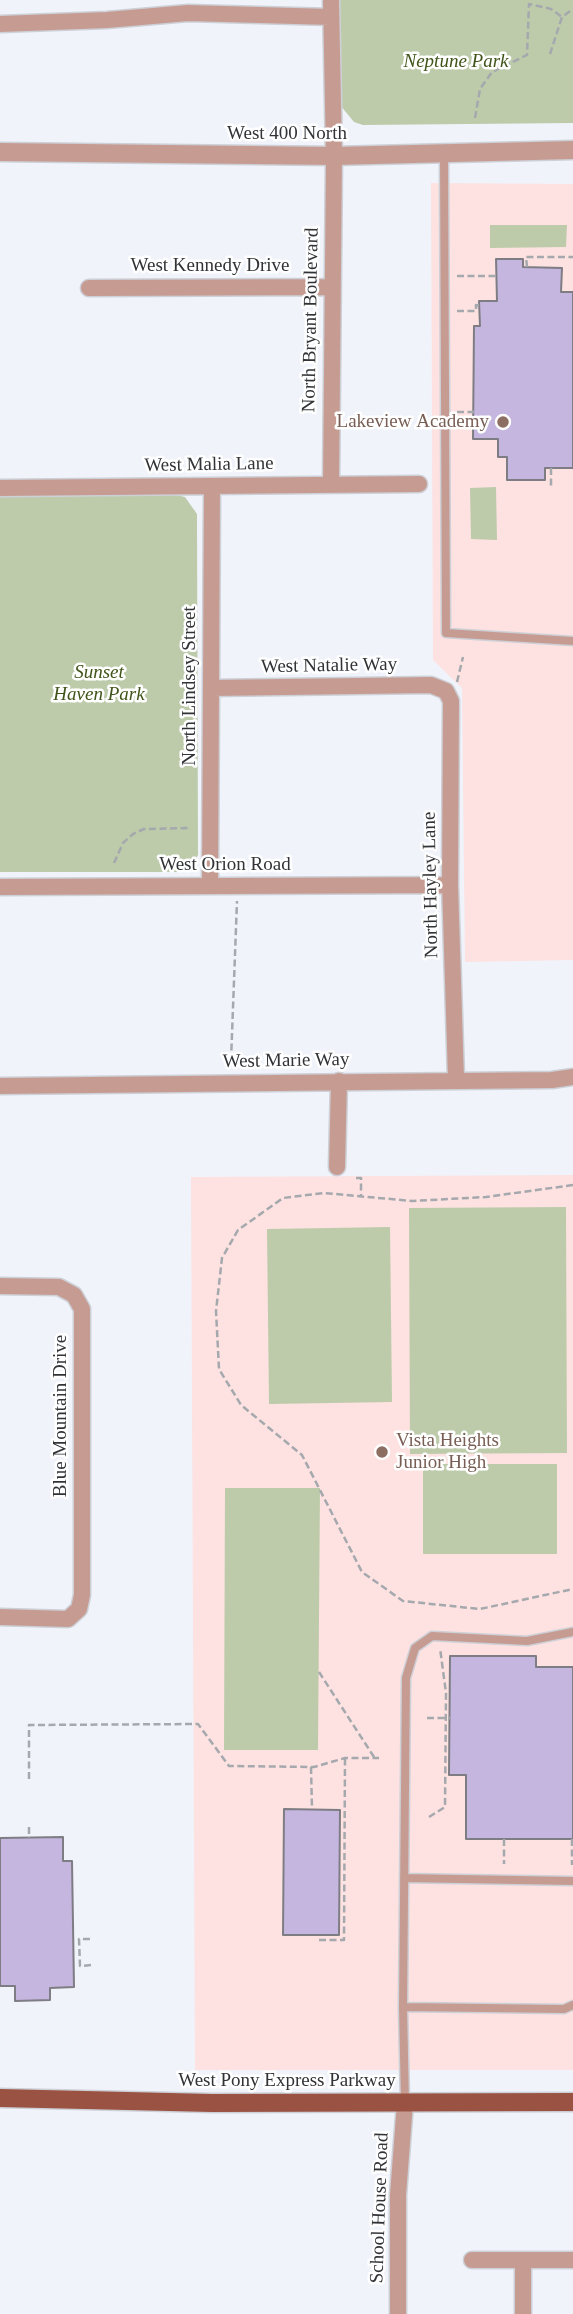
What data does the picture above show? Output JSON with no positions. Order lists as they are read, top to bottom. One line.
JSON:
{"streets":{"main road":["West Pony Express Parkway"],"street":["West 400 North","West Kennedy Drive","North Bryant Boulevard","West Malia Lane","West Natalie Way","North Lindsey Street","West Orion Road","North Hayley Lane","West Marie Way","Blue Mountain Drive","School House Road"]},"crossings":[["West 400 North","North Bryant Boulevard"],["West Kennedy Drive","North Bryant Boulevard"],["North Bryant Boulevard","West Malia Lane"],["West Malia Lane","North Lindsey Street"],["West Natalie Way","North Lindsey Street"],["West Natalie Way","North Hayley Lane"],["North Lindsey Street","West Orion Road"],["West Orion Road","North Hayley Lane"],["North Hayley Lane","West Marie Way"],["West Pony Express Parkway","School House Road"]],"parks":["Neptune Park","Sunset Haven Park"],"places":["Lakeview Academy","Vista Heights Junior High"]}
